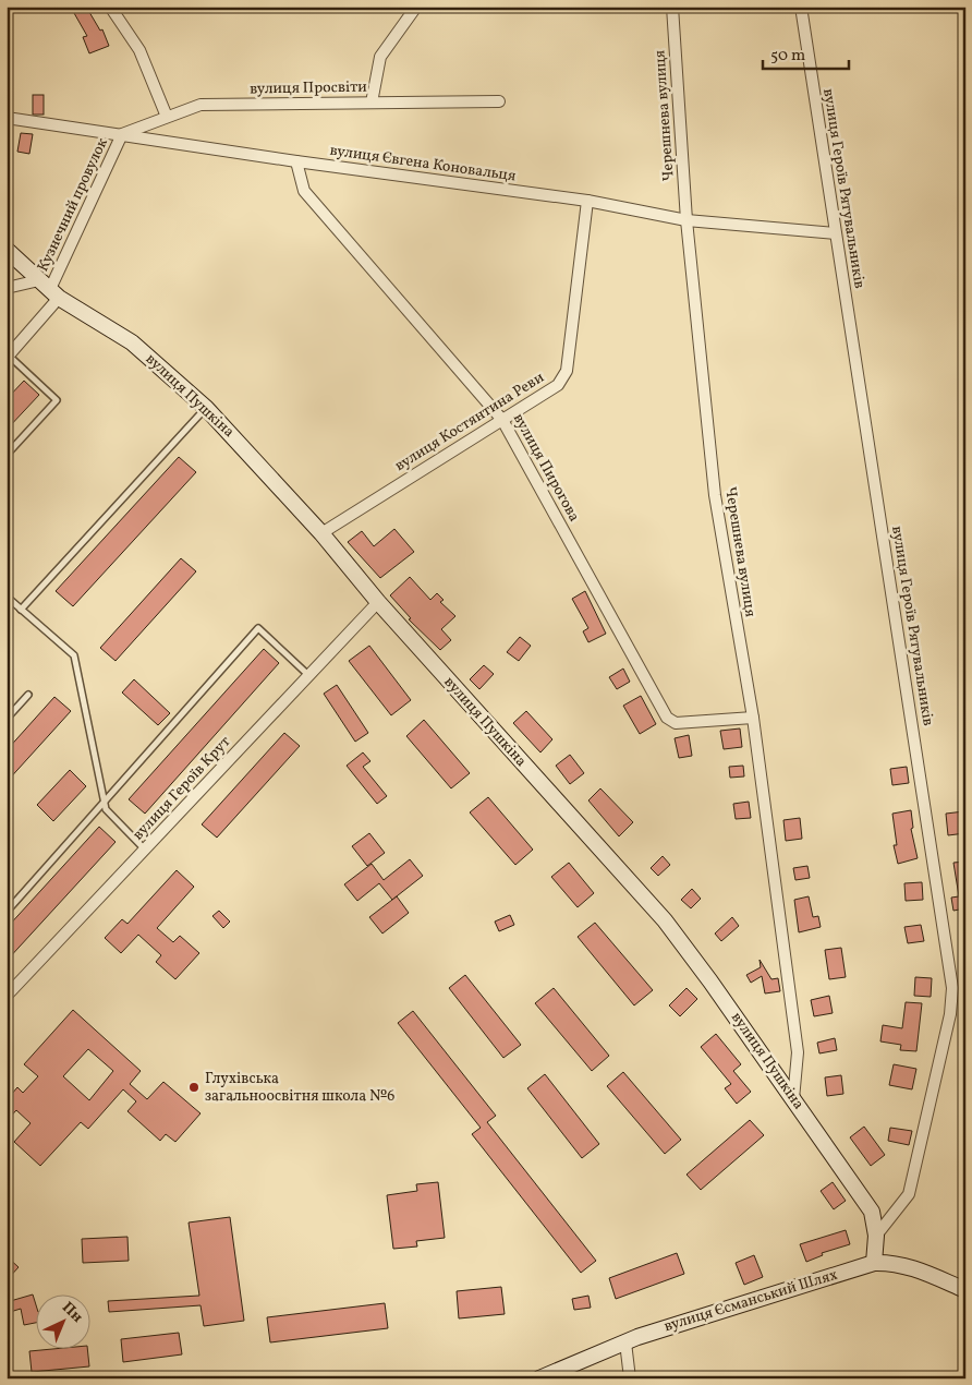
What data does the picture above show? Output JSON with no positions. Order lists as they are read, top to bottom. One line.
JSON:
{"streets":{"street":["вулиця Просвіти","Черешнева вулиця","вулиця Євгена Коновальця","вулиця Героїв Рятувальників","Кузнечний провулок","вулиця Пушкіна","вулиця Костянтина Реви","вулиця Пирогова","вулиця Героїв Крут","вулиця Єсманський Шлях"]},"crossings":[["вулиця Просвіти","вулиця Євгена Коновальця"],["вулиця Просвіти","Кузнечний провулок"],["Черешнева вулиця","вулиця Євгена Коновальця"],["Черешнева вулиця","вулиця Пушкіна"],["Черешнева вулиця","вулиця Пирогова"],["вулиця Євгена Коновальця","вулиця Героїв Рятувальників"],["вулиця Євгена Коновальця","Кузнечний провулок"],["вулиця Євгена Коновальця","вулиця Костянтина Реви"],["вулиця Євгена Коновальця","вулиця Пирогова"],["вулиця Героїв Рятувальників","вулиця Пушкіна"],["Кузнечний провулок","вулиця Пушкіна"],["вулиця Пушкіна","вулиця Костянтина Реви"],["вулиця Пушкіна","вулиця Героїв Крут"],["вулиця Пушкіна","вулиця Єсманський Шлях"],["вулиця Костянтина Реви","вулиця Пирогова"]],"places":["Глухівська загальноосвітня школа №6"],"scale_bar":"50 m","north":"top right"}
